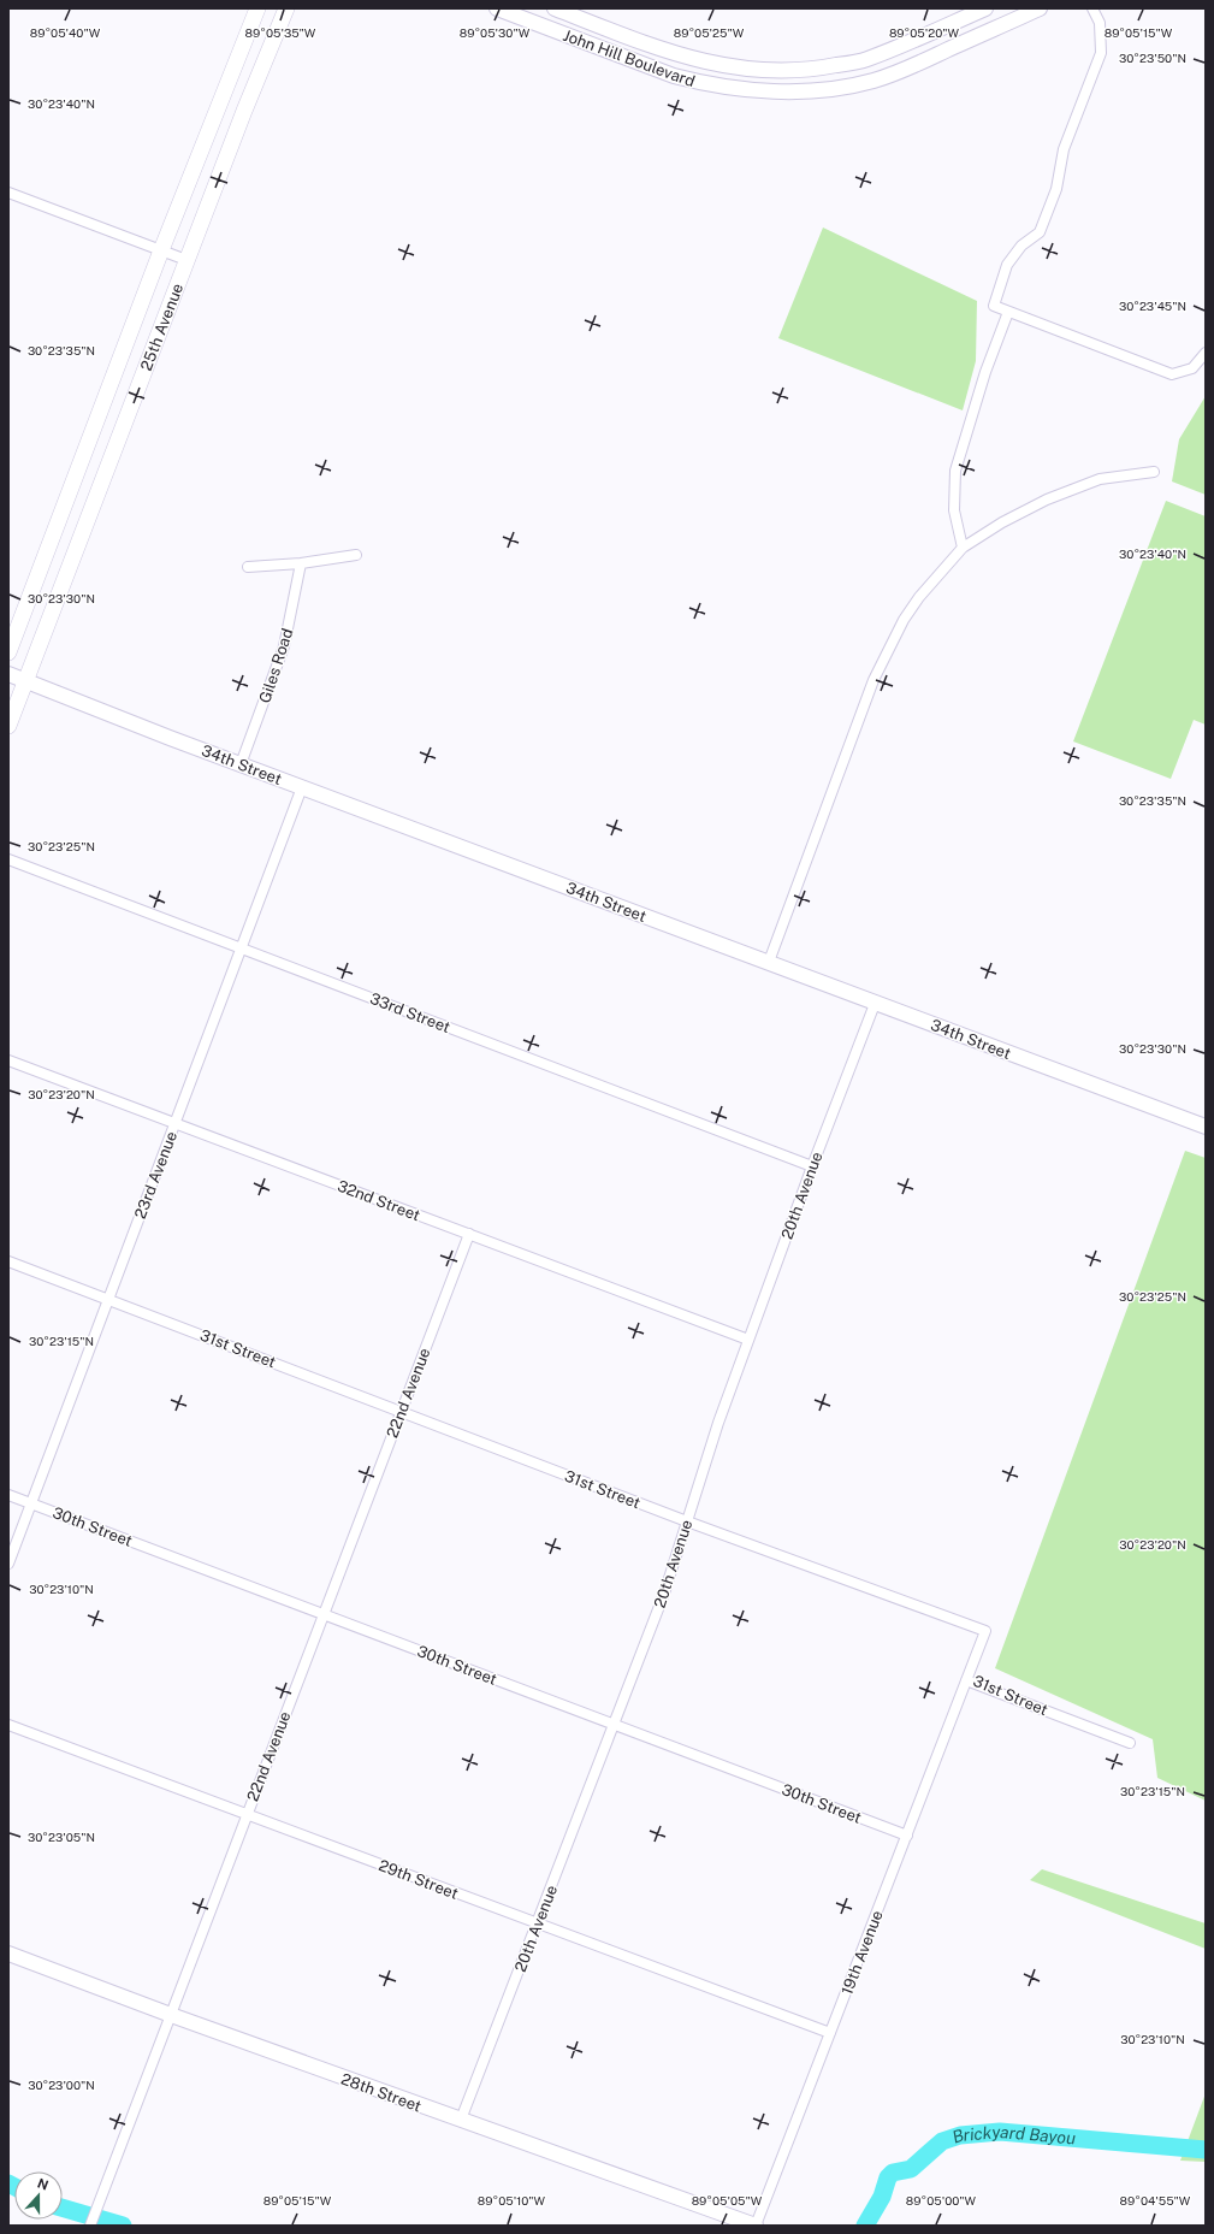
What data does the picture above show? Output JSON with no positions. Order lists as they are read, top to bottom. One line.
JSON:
{"streets":{"main road":["25th Avenue"],"street":["John Hill Boulevard","Giles Road","34th Street","33rd Street","23rd Avenue","20th Avenue","32nd Street","31st Street","22nd Avenue","30th Street","29th Street","19th Avenue","28th Street"]},"crossings":[["25th Avenue","34th Street"],["Giles Road","34th Street"],["34th Street","23rd Avenue"],["34th Street","20th Avenue"],["33rd Street","23rd Avenue"],["33rd Street","20th Avenue"],["23rd Avenue","32nd Street"],["23rd Avenue","31st Street"],["23rd Avenue","30th Street"],["20th Avenue","32nd Street"],["20th Avenue","31st Street"],["20th Avenue","30th Street"],["20th Avenue","29th Street"],["20th Avenue","28th Street"],["32nd Street","22nd Avenue"],["31st Street","22nd Avenue"],["31st Street","19th Avenue"],["22nd Avenue","30th Street"],["22nd Avenue","29th Street"],["22nd Avenue","28th Street"],["30th Street","19th Avenue"],["29th Street","19th Avenue"],["19th Avenue","28th Street"]],"water":["Brickyard Bayou"],"north":"top","coordinates":["89°05'35\"W","89°05'40\"W","89°05'30\"W","89°05'25\"W","89°05'20\"W","89°05'15\"W","30°23'50\"N","30°23'40\"N","30°23'45\"N","30°23'35\"N","30°23'30\"N","30°23'25\"N","30°23'20\"N","30°23'15\"N","30°23'10\"N","30°23'05\"N","30°23'00\"N","89°05'10\"W","89°05'05\"W","89°05'00\"W","89°04'55\"W"]}
